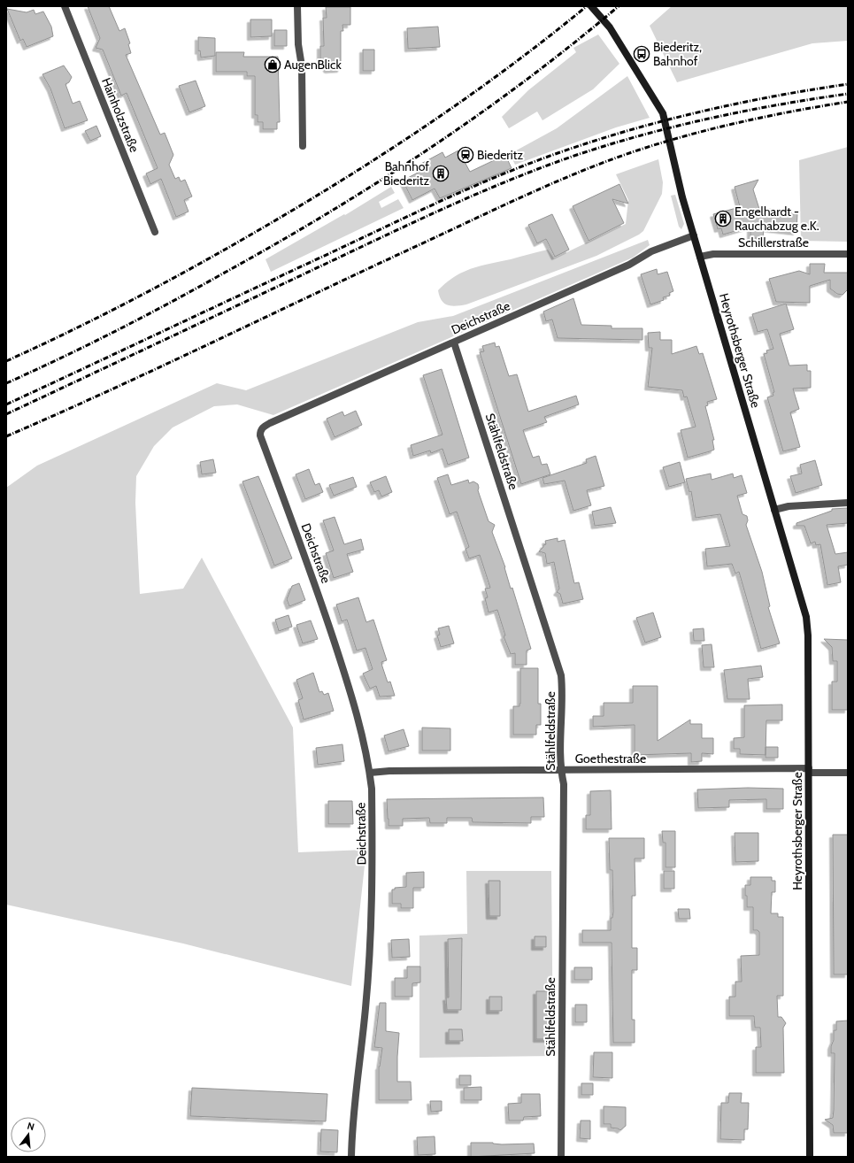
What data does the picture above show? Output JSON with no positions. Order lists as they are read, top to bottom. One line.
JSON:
{"streets":{"street":["Hainholzstraße","Schillerstraße","Deichstraße","Heyrothsberger Straße","Stählfeldstraße","Goethestraße"]},"crossings":[["Schillerstraße","Heyrothsberger Straße"],["Deichstraße","Heyrothsberger Straße"],["Deichstraße","Stählfeldstraße"],["Deichstraße","Goethestraße"],["Heyrothsberger Straße","Goethestraße"],["Stählfeldstraße","Goethestraße"]],"places":{"bus stop":["Biederitz, Bahnhof"],"shop":["AugenBlick"],"station":["Biederitz"],"building":["Bahnhof Biederitz","Engelhardt - Rauchabzug e.K."]},"north":"top"}
